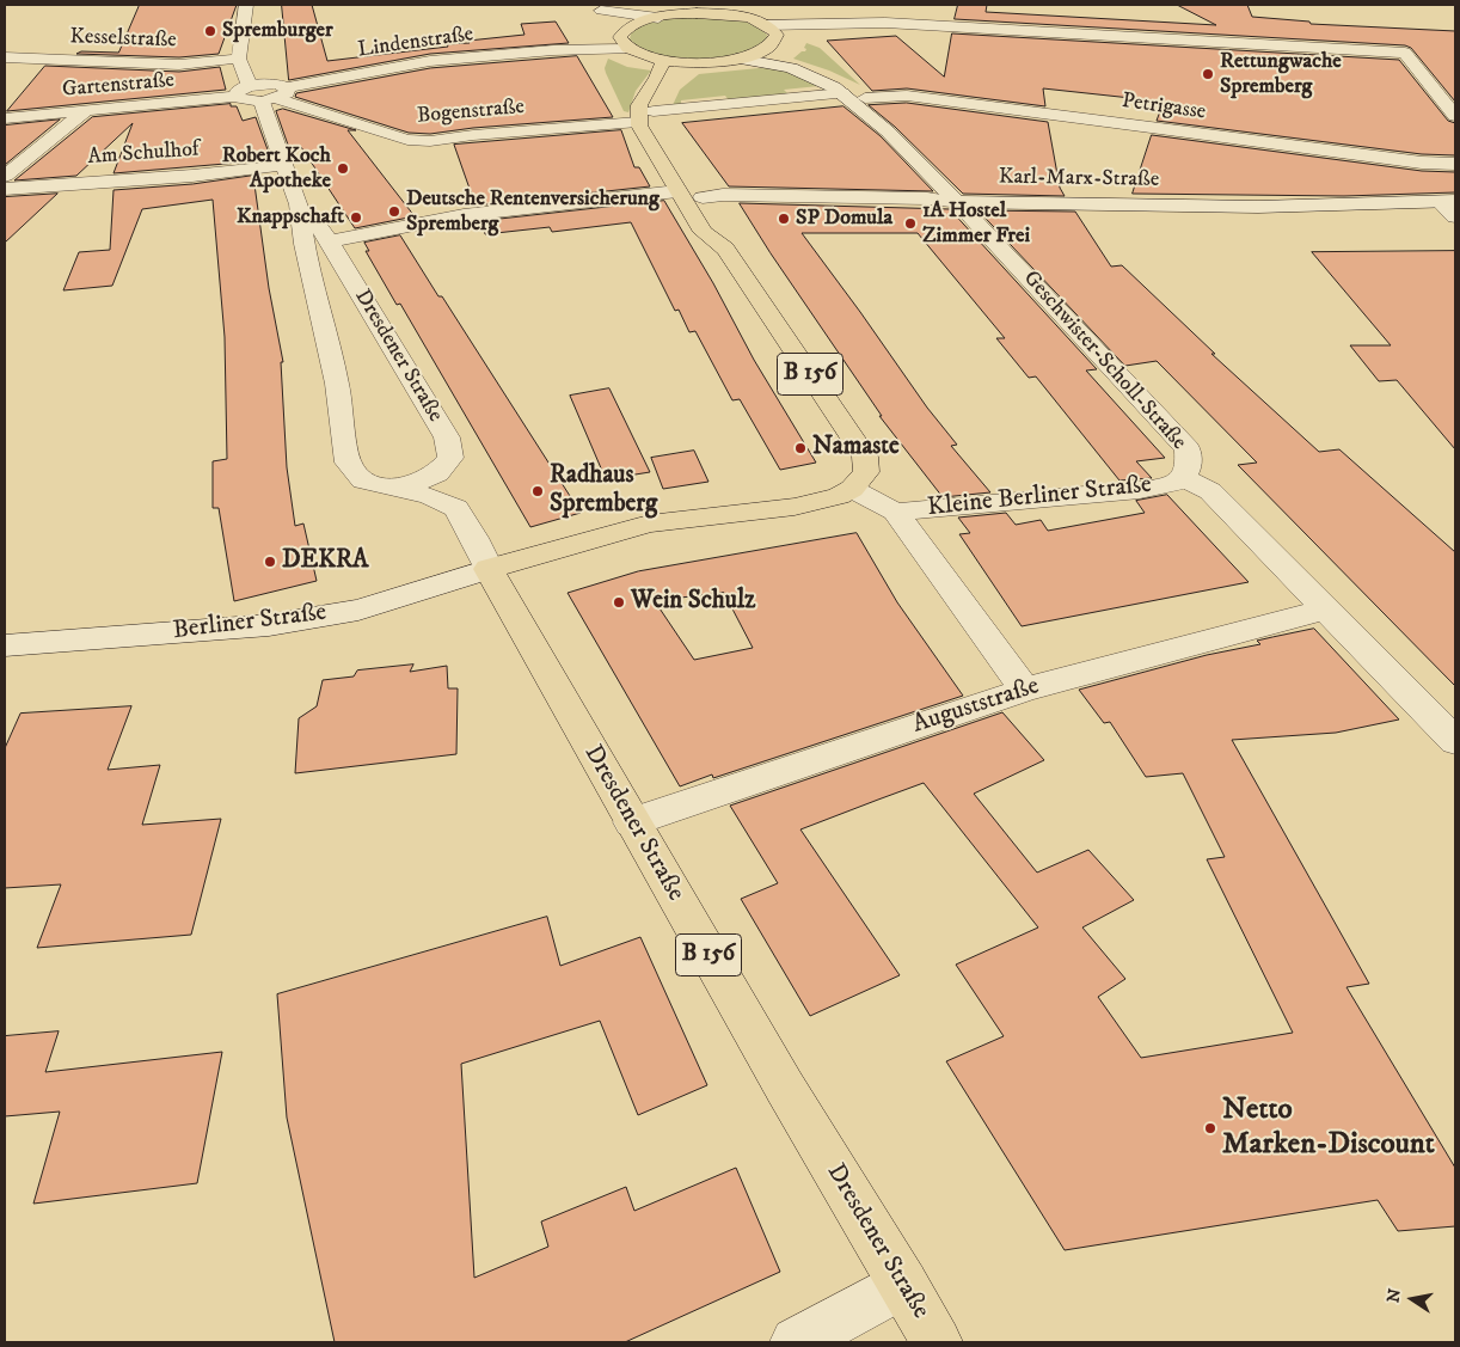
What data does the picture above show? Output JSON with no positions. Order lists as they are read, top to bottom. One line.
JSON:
{"streets":{"main road":["Dresdener Straße","B 156"],"street":["Kesselstraße","Lindenstraße","Gartenstraße","Petrigasse","Bogenstraße","Am Schulhof","Karl-Marx-Straße","Geschwister-Scholl-Straße","Kleine Berliner Straße","Berliner Straße","Auguststraße"]},"crossings":[["Lindenstraße","Bogenstraße"],["Lindenstraße","Dresdener Straße"],["Petrigasse","Geschwister-Scholl-Straße"],["Bogenstraße","Dresdener Straße"],["Bogenstraße","B 156"],["Am Schulhof","Dresdener Straße"],["Karl-Marx-Straße","Geschwister-Scholl-Straße"],["Karl-Marx-Straße","B 156"],["Dresdener Straße","Berliner Straße"],["Dresdener Straße","Auguststraße"],["Geschwister-Scholl-Straße","Kleine Berliner Straße"],["Geschwister-Scholl-Straße","Auguststraße"]],"places":["Spremburger","Rettungwache Spremberg","Robert Koch Apotheke","Deutsche Rentenversicherung Spremberg","Knappschaft","SP Domula","1A Hostel Zimmer Frei","Namaste","Radhaus Spremberg","DEKRA","Wein Schulz","Netto Marken-Discount"],"north":"left"}
